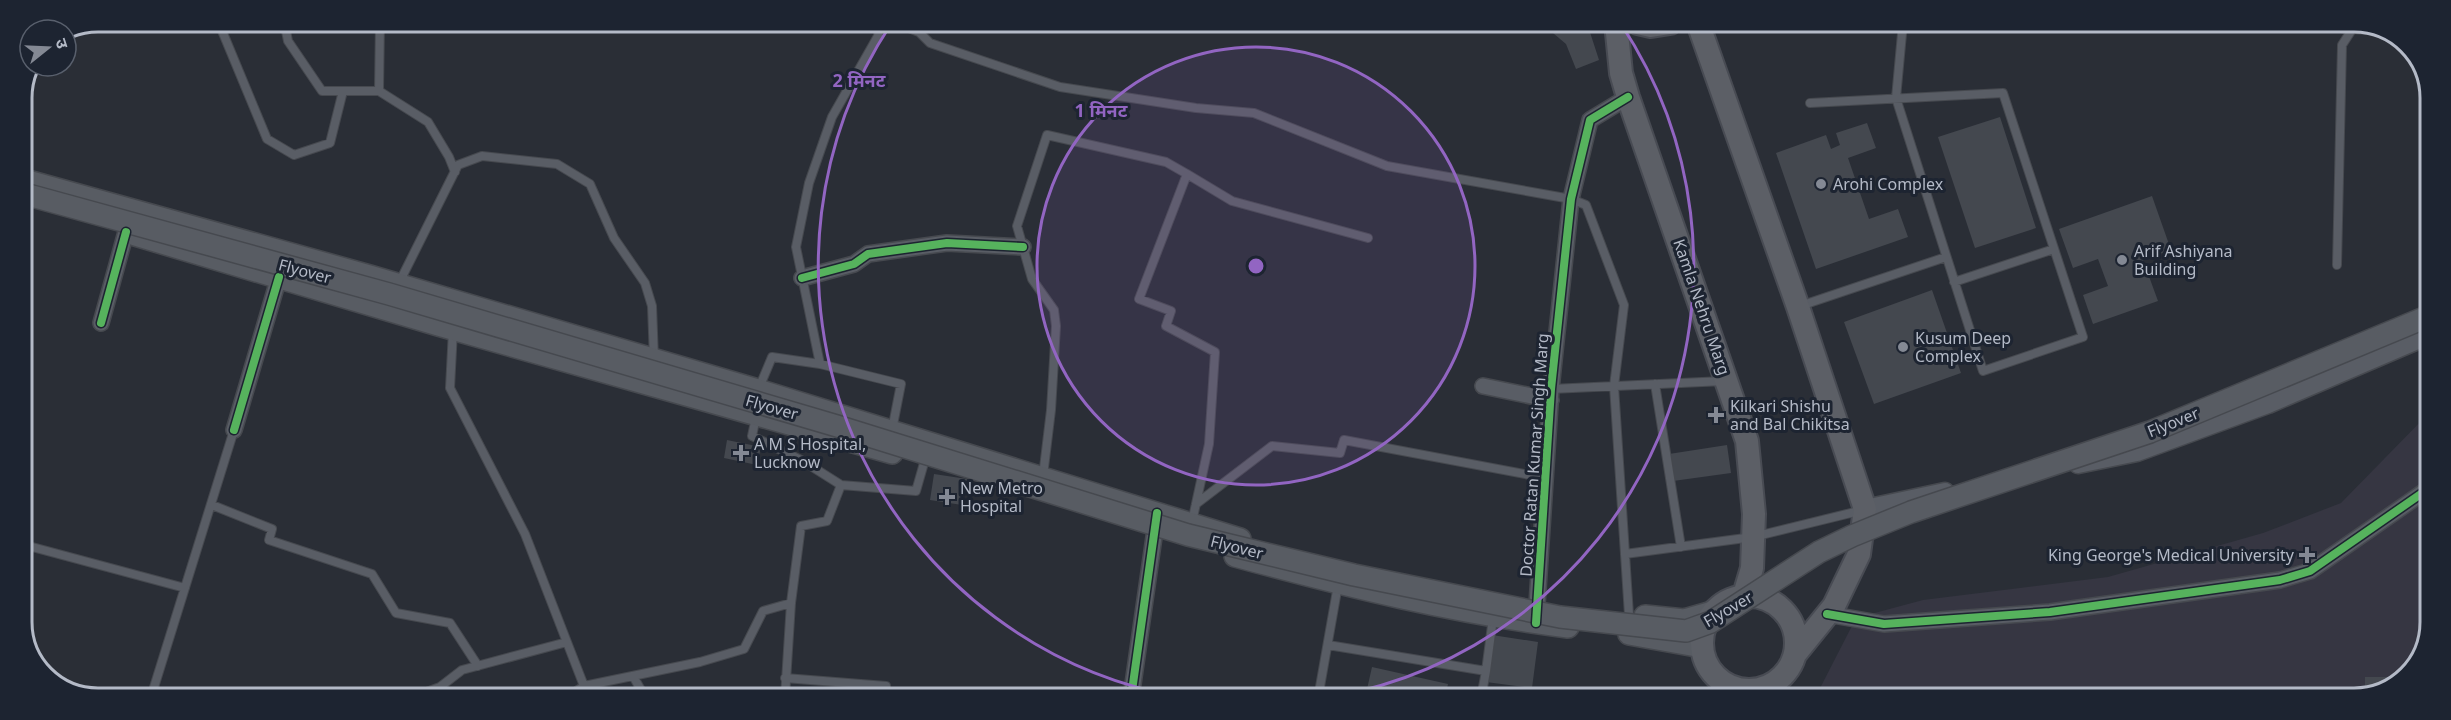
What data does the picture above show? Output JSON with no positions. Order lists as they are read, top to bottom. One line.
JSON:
{"streets":{"main road":["Flyover","Kamla Nehru Marg"],"street":["Doctor Ratan Kumar Singh Marg"]},"crossings":[["Kamla Nehru Marg","Doctor Ratan Kumar Singh Marg"]],"places":{"other":["Arohi Complex","Arif Ashiyana Building","Kusum Deep Complex"],"health":["Kilkari Shishu and Bal Chikitsa","A M S Hospital, Lucknow","New Metro Hospital","King George's Medical University"]},"north":"right","rings":["2 मिनट","1 मिनट"]}
